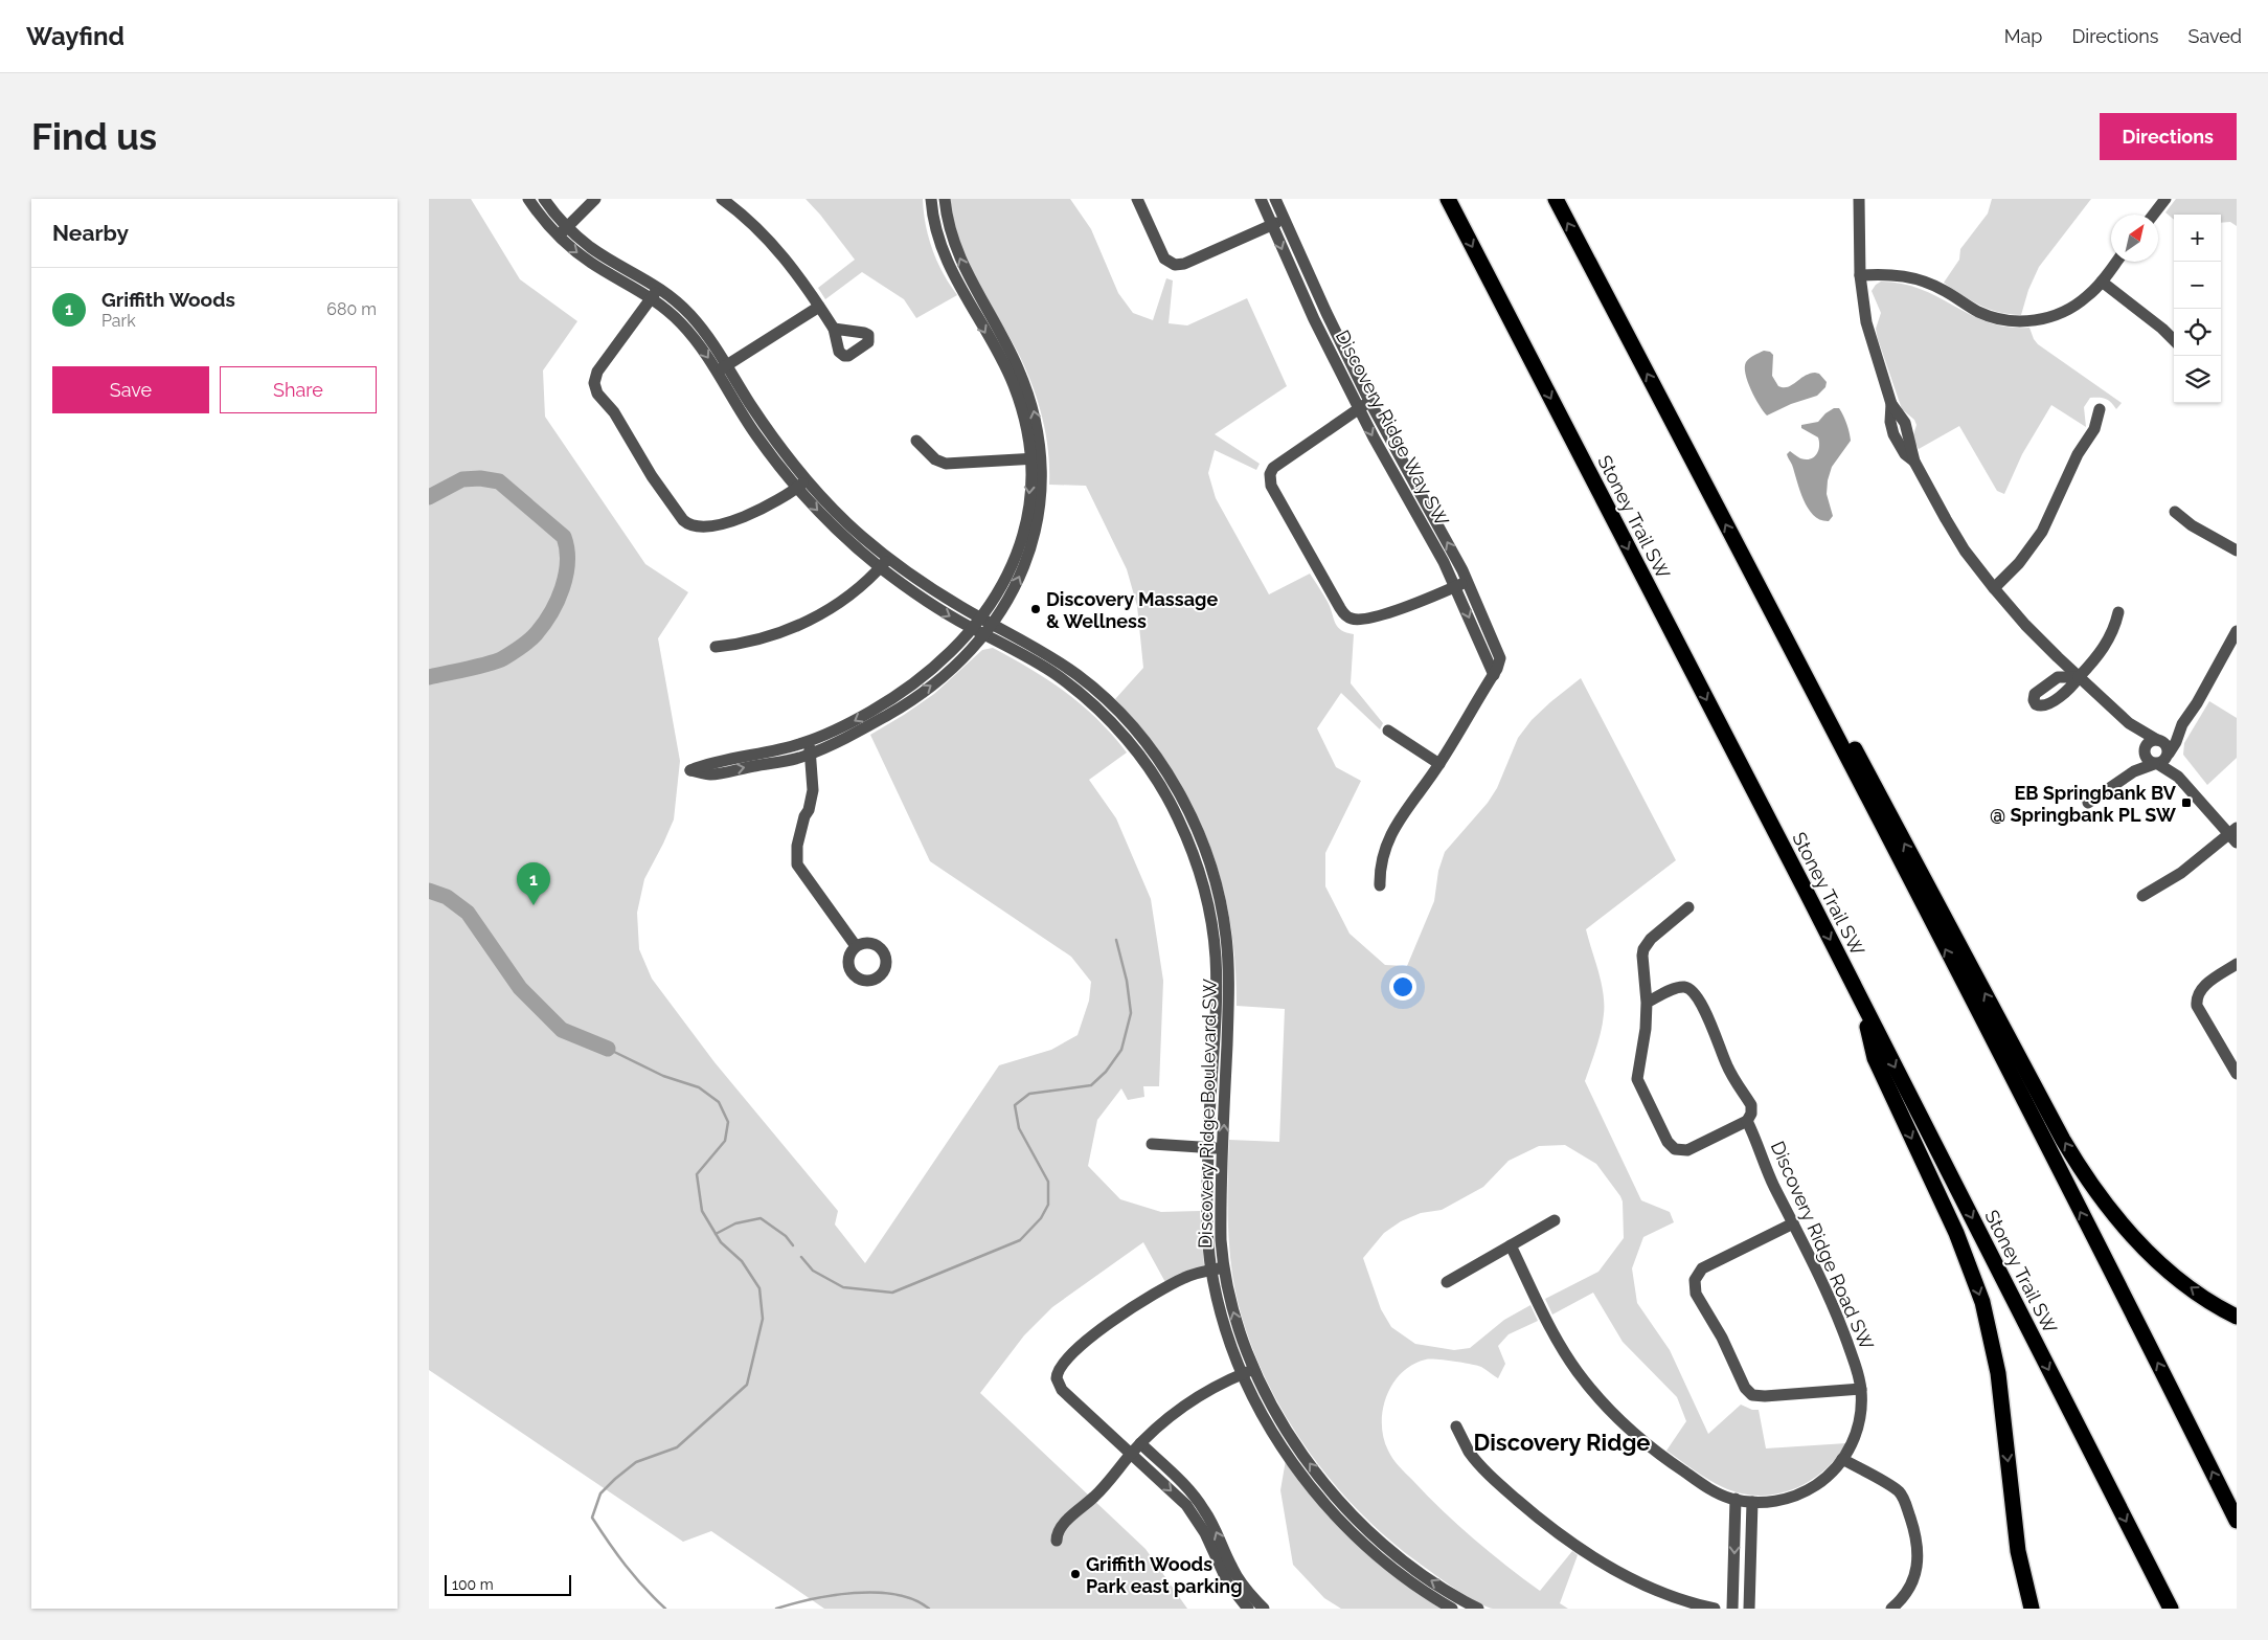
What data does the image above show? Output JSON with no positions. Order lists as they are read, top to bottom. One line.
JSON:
{"streets":{"highway":["Stoney Trail SW"],"street":["Discovery Ridge Way SW","Discovery Ridge Boulevard SW","Discovery Ridge Road SW"]},"districts":["Discovery Ridge"],"places":{"other":["Discovery Massage & Wellness","Griffith Woods Park east parking"],"transit":["EB Springbank BV @ Springbank PL SW"]},"scale_bar":"100 m","north":"top right","page":{"header":"Wayfind","nav":["Map","Directions","Saved"],"buttons":["Directions",["Save","Share"]],"title":"Find us","heading":"Nearby","map_buttons":["+","−"],"list":[{"mark":"1","name":"Griffith Woods","note":"Park","value":"680 m"}],"pins":"1","scale":"100 m"}}
